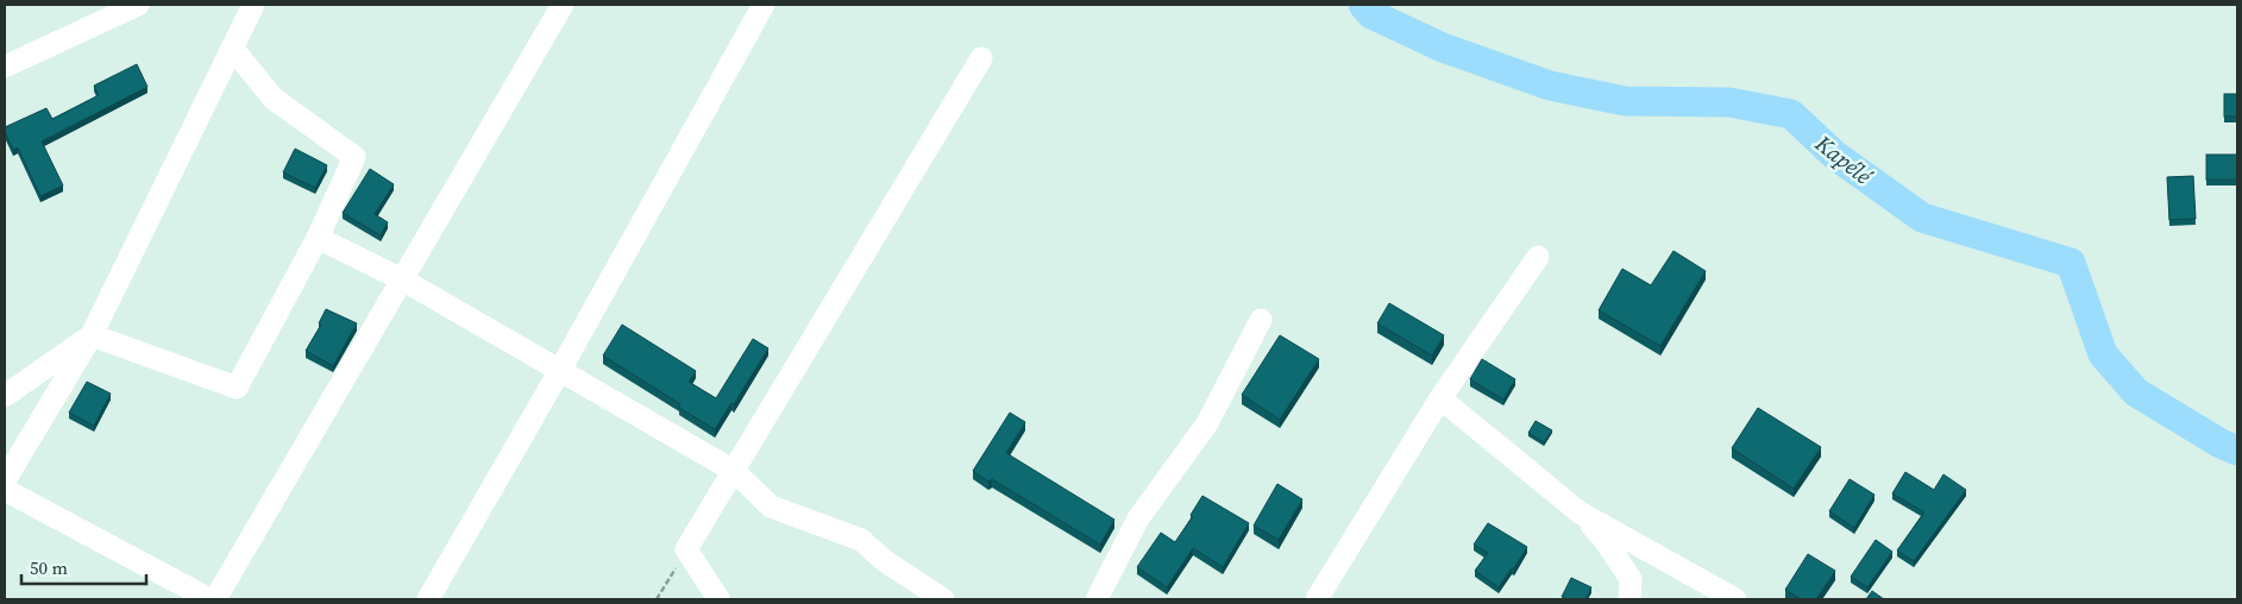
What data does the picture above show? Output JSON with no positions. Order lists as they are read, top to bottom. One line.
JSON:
{"water":["Kapélé"],"scale_bar":"50 m"}
